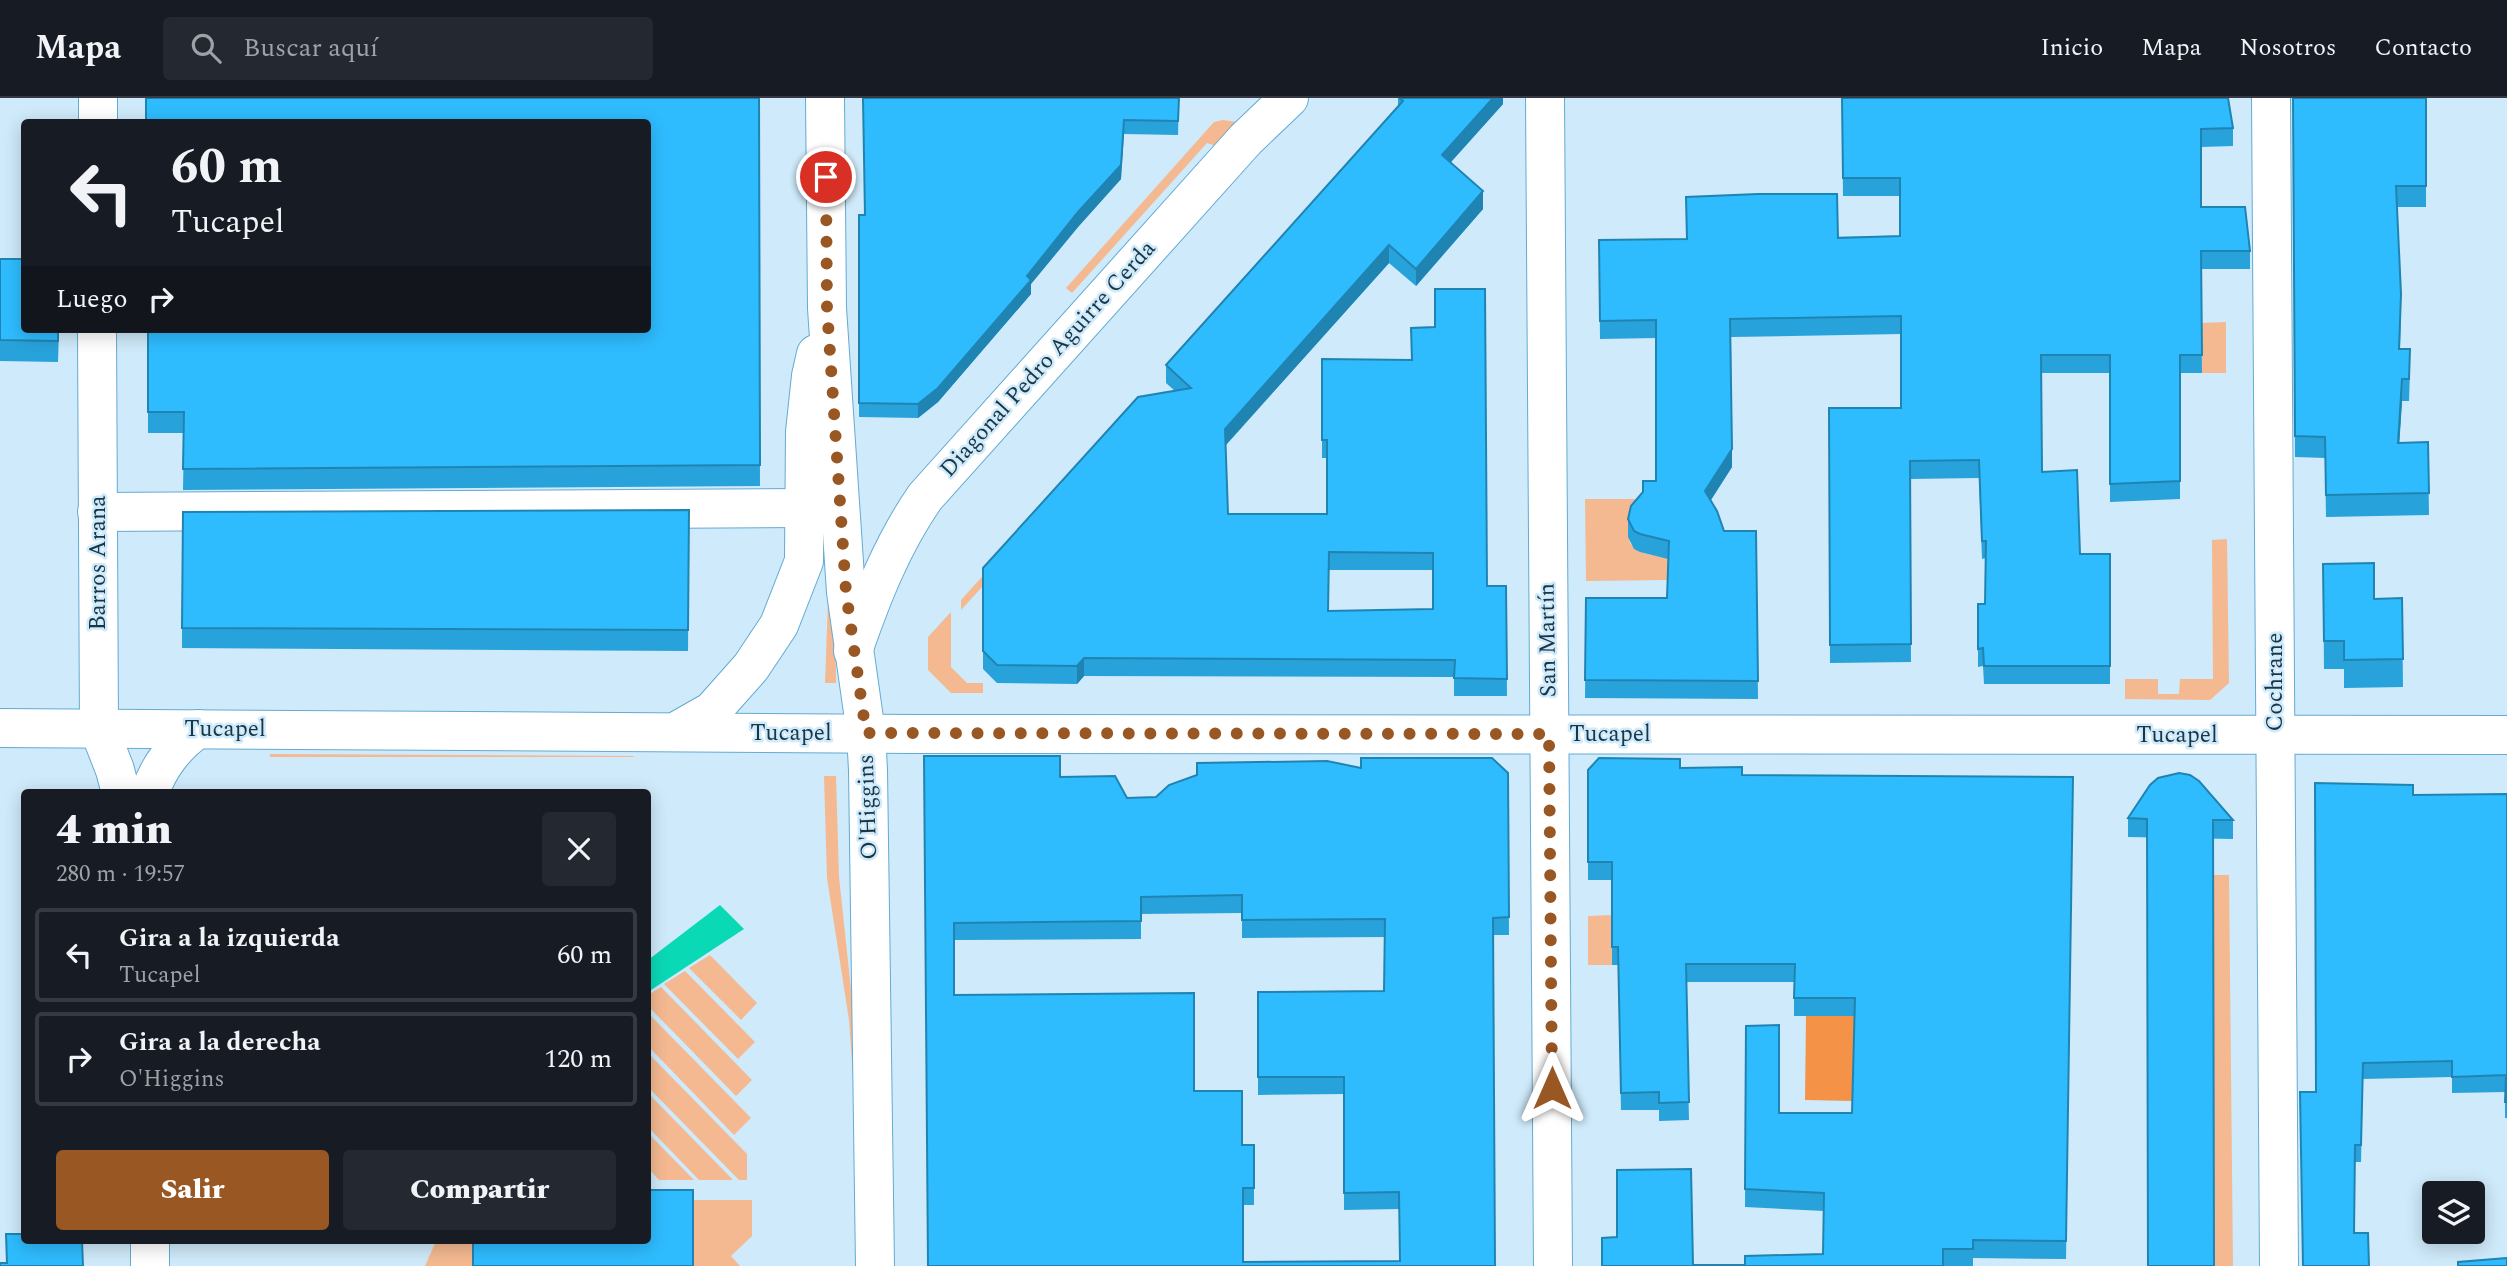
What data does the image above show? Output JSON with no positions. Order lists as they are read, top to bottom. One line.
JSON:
{"streets":{"main road":["Diagonal Pedro Aguirre Cerda","Barros Arana","San Martín","Cochrane","Tucapel","O'Higgins"]},"crossings":[["Diagonal Pedro Aguirre Cerda","O'Higgins"],["Barros Arana","Tucapel"],["San Martín","Tucapel"],["Cochrane","Tucapel"],["Tucapel","O'Higgins"]],"page":{"header":"Mapa","search":"Buscar aquí","nav":["Inicio","Mapa","Nosotros","Contacto"],"turn":["60 m","Tucapel"],"then":"Luego","heading":["4 min","280 m · 19:57"],"list":[{"name":"Gira a la izquierda","note":"Tucapel","value":"60 m"},{"name":"Gira a la derecha","note":"O'Higgins","value":"120 m"}],"buttons":["Salir","Compartir"]}}
